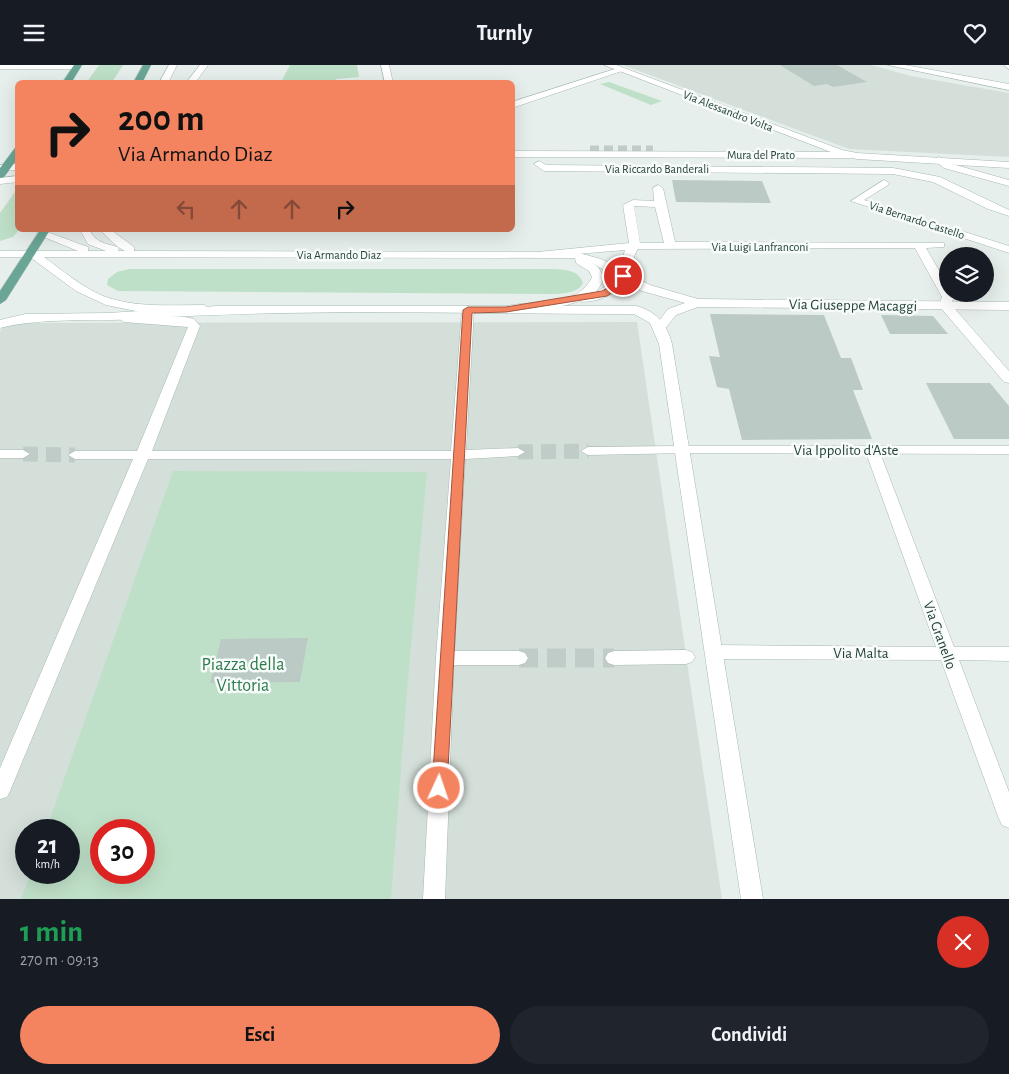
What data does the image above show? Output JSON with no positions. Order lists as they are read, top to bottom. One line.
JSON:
{"streets":{"street":["Via Alessandro Volta","Mura del Prato","Via Riccardo Banderali","Via Bernardo Castello","Via Luigi Lanfranconi","Via Armando Diaz","Via Giuseppe Macaggi","Via Ippolito d'Aste","Via Granello","Via Malta"]},"crossings":[["Via Alessandro Volta","Mura del Prato"],["Via Alessandro Volta","Via Riccardo Banderali"],["Via Luigi Lanfranconi","Via Armando Diaz"],["Via Armando Diaz","Via Giuseppe Macaggi"],["Via Ippolito d'Aste","Via Granello"],["Via Granello","Via Malta"]],"parks":["Piazza della Vittoria"],"page":{"header":"Turnly","turn":["200 m","Via Armando Diaz"],"speed":"21 km/h","limit":"30","heading":["1 min","270 m · 09:13"],"buttons":["Esci","Condividi"]}}
